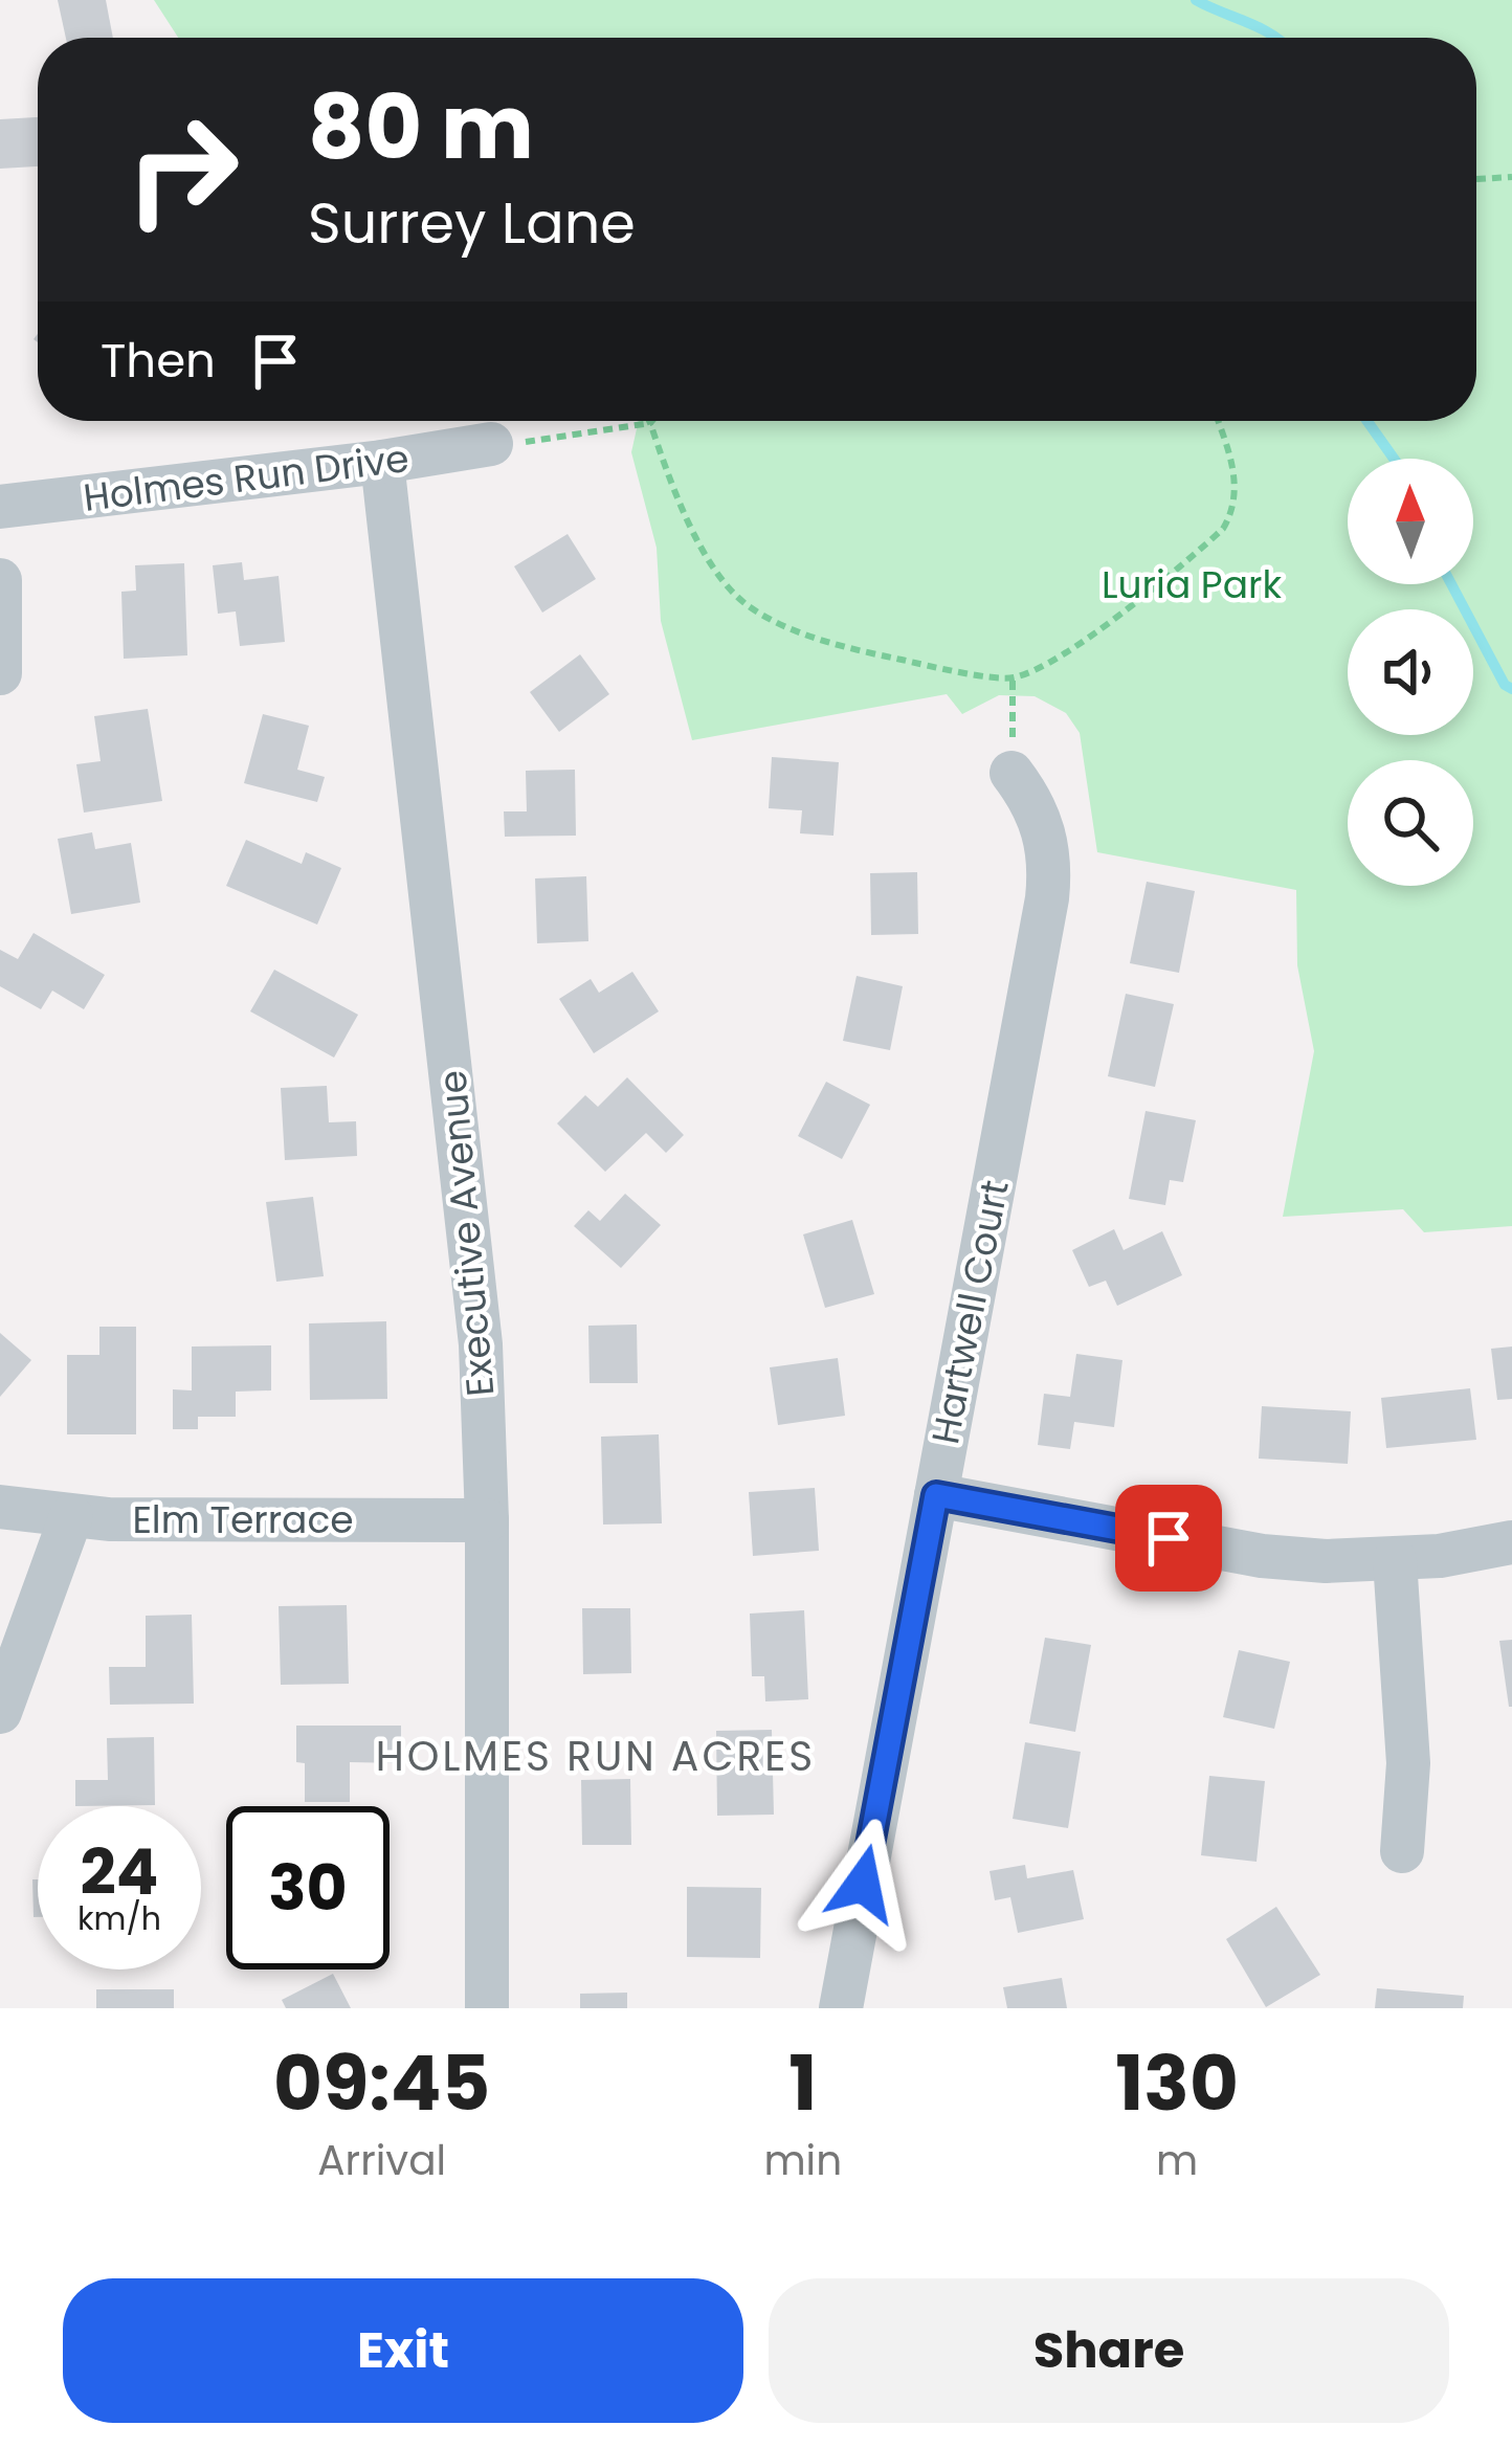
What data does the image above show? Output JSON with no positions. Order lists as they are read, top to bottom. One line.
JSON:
{"streets":{"street":["Holmes Run Drive","Executive Avenue","Hartwell Court","Elm Terrace"]},"crossings":[["Holmes Run Drive","Executive Avenue"],["Executive Avenue","Elm Terrace"]],"districts":["HOLMES RUN ACRES"],"parks":["Luria Park"],"north":"top","page":{"turn":["80 m","Surrey Lane"],"then":"Then","speed":"24 km/h","limit":"30","eta":["09:45","Arrival","1","min","130","m"],"buttons":["Exit","Share"]}}
